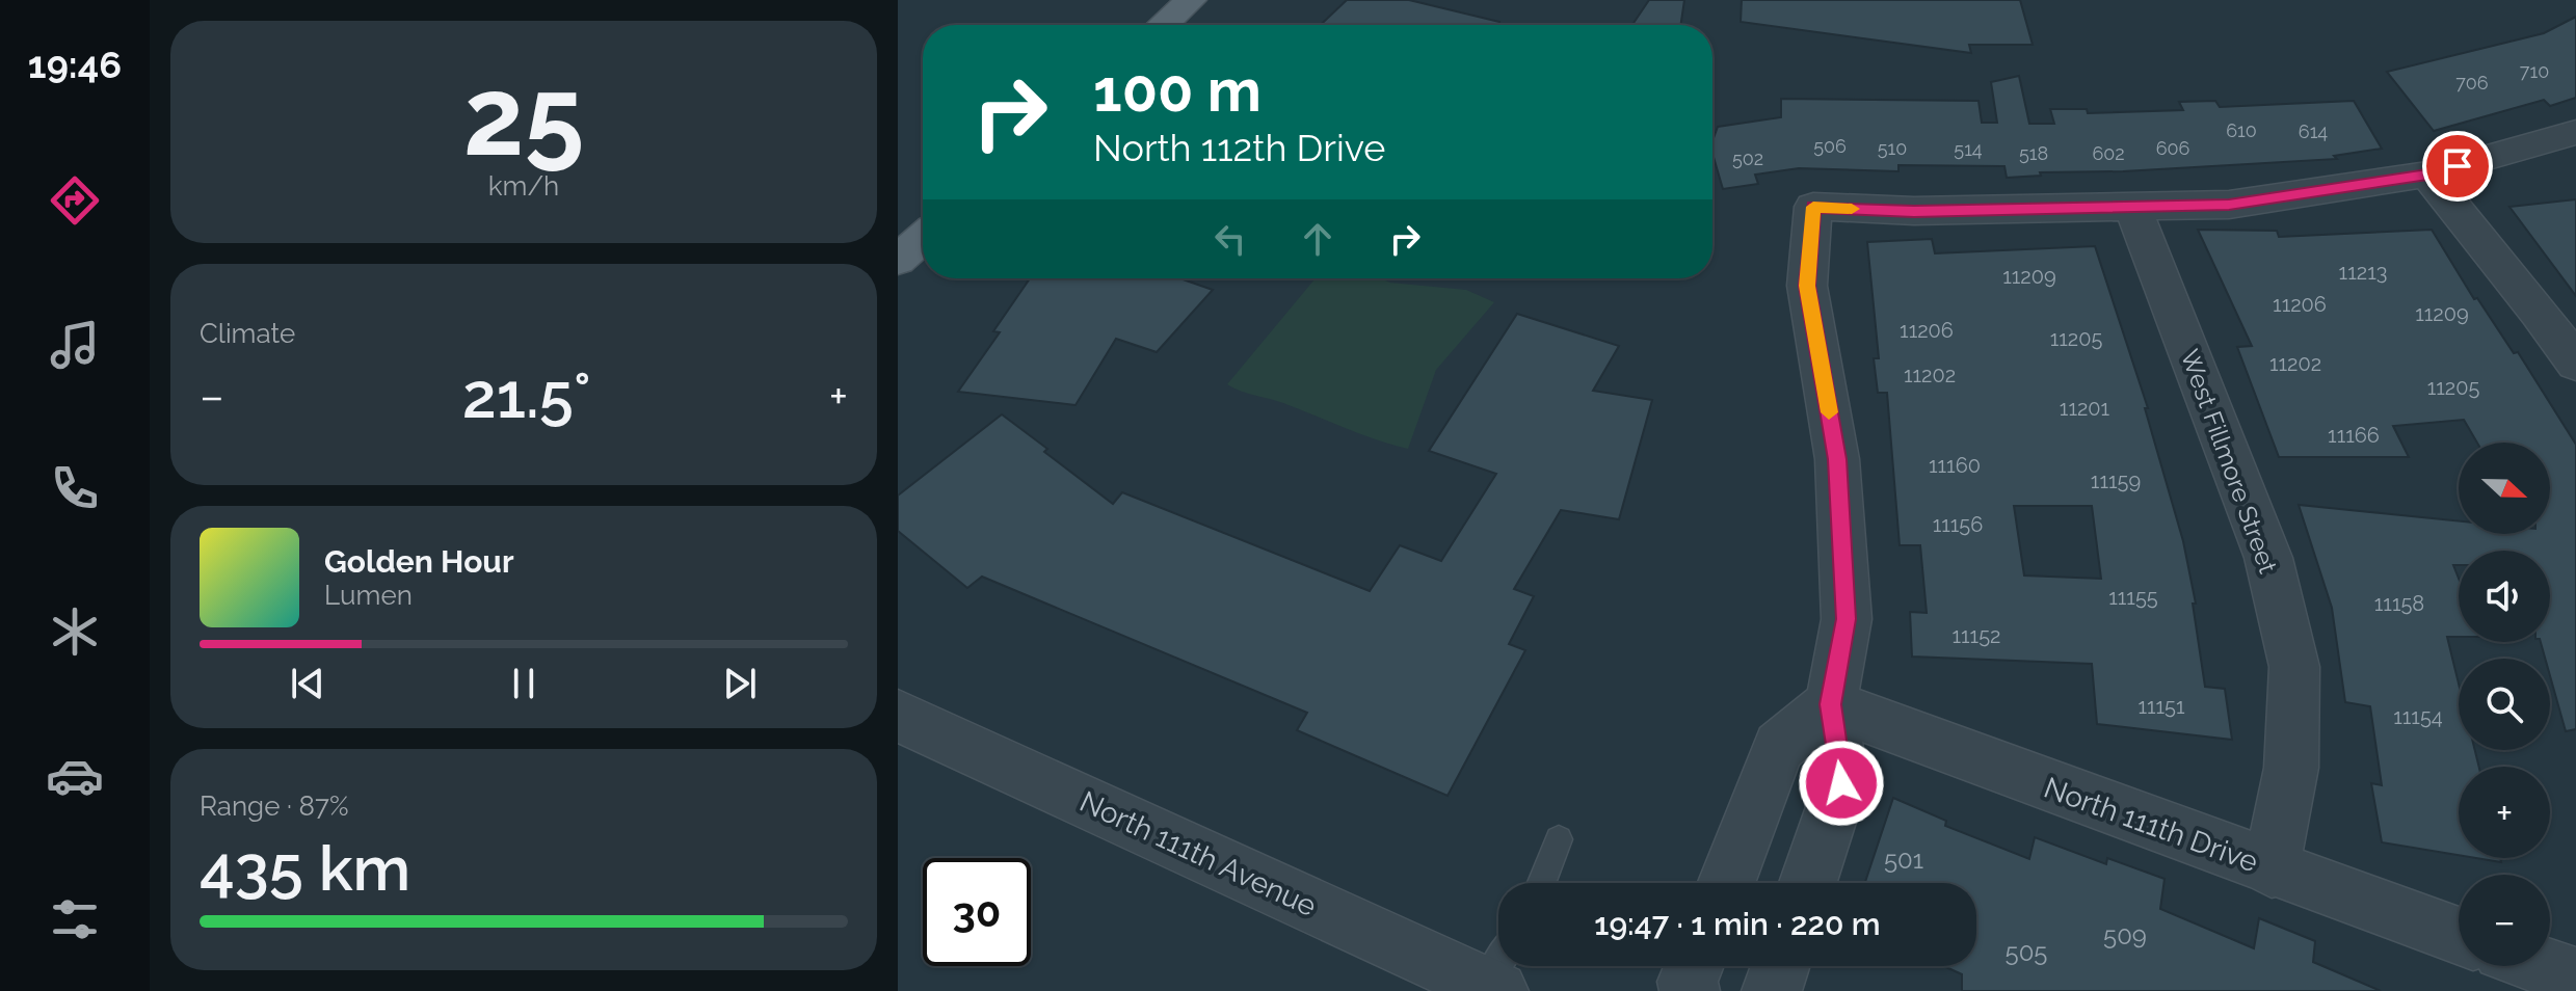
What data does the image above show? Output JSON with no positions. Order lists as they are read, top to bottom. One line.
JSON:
{"streets":{"street":["West Fillmore Street","North 111th Drive","North 111th Avenue"]},"crossings":[["West Fillmore Street","North 111th Drive"]],"house_numbers":["710","706","610","614","506","510","606","514","518","602","502","11213","11209","11206","11209","11206","11205","11202","11202","11205","11201","11166","11160","11159","11156","11155","11158","11152","11151","11154","501","509","505"],"north":"right","page":{"tabs":"19:46","tile":[["25","km/h"],"Climate",["Range · 87%","435 km"]],"turn":["100 m","North 112th Drive"],"heat":["−","21.5°","+"],"map_buttons":["+","−"],"song":["Golden Hour","Lumen"],"limit":"30","trip":"19:47 · 1 min · 220 m"}}
